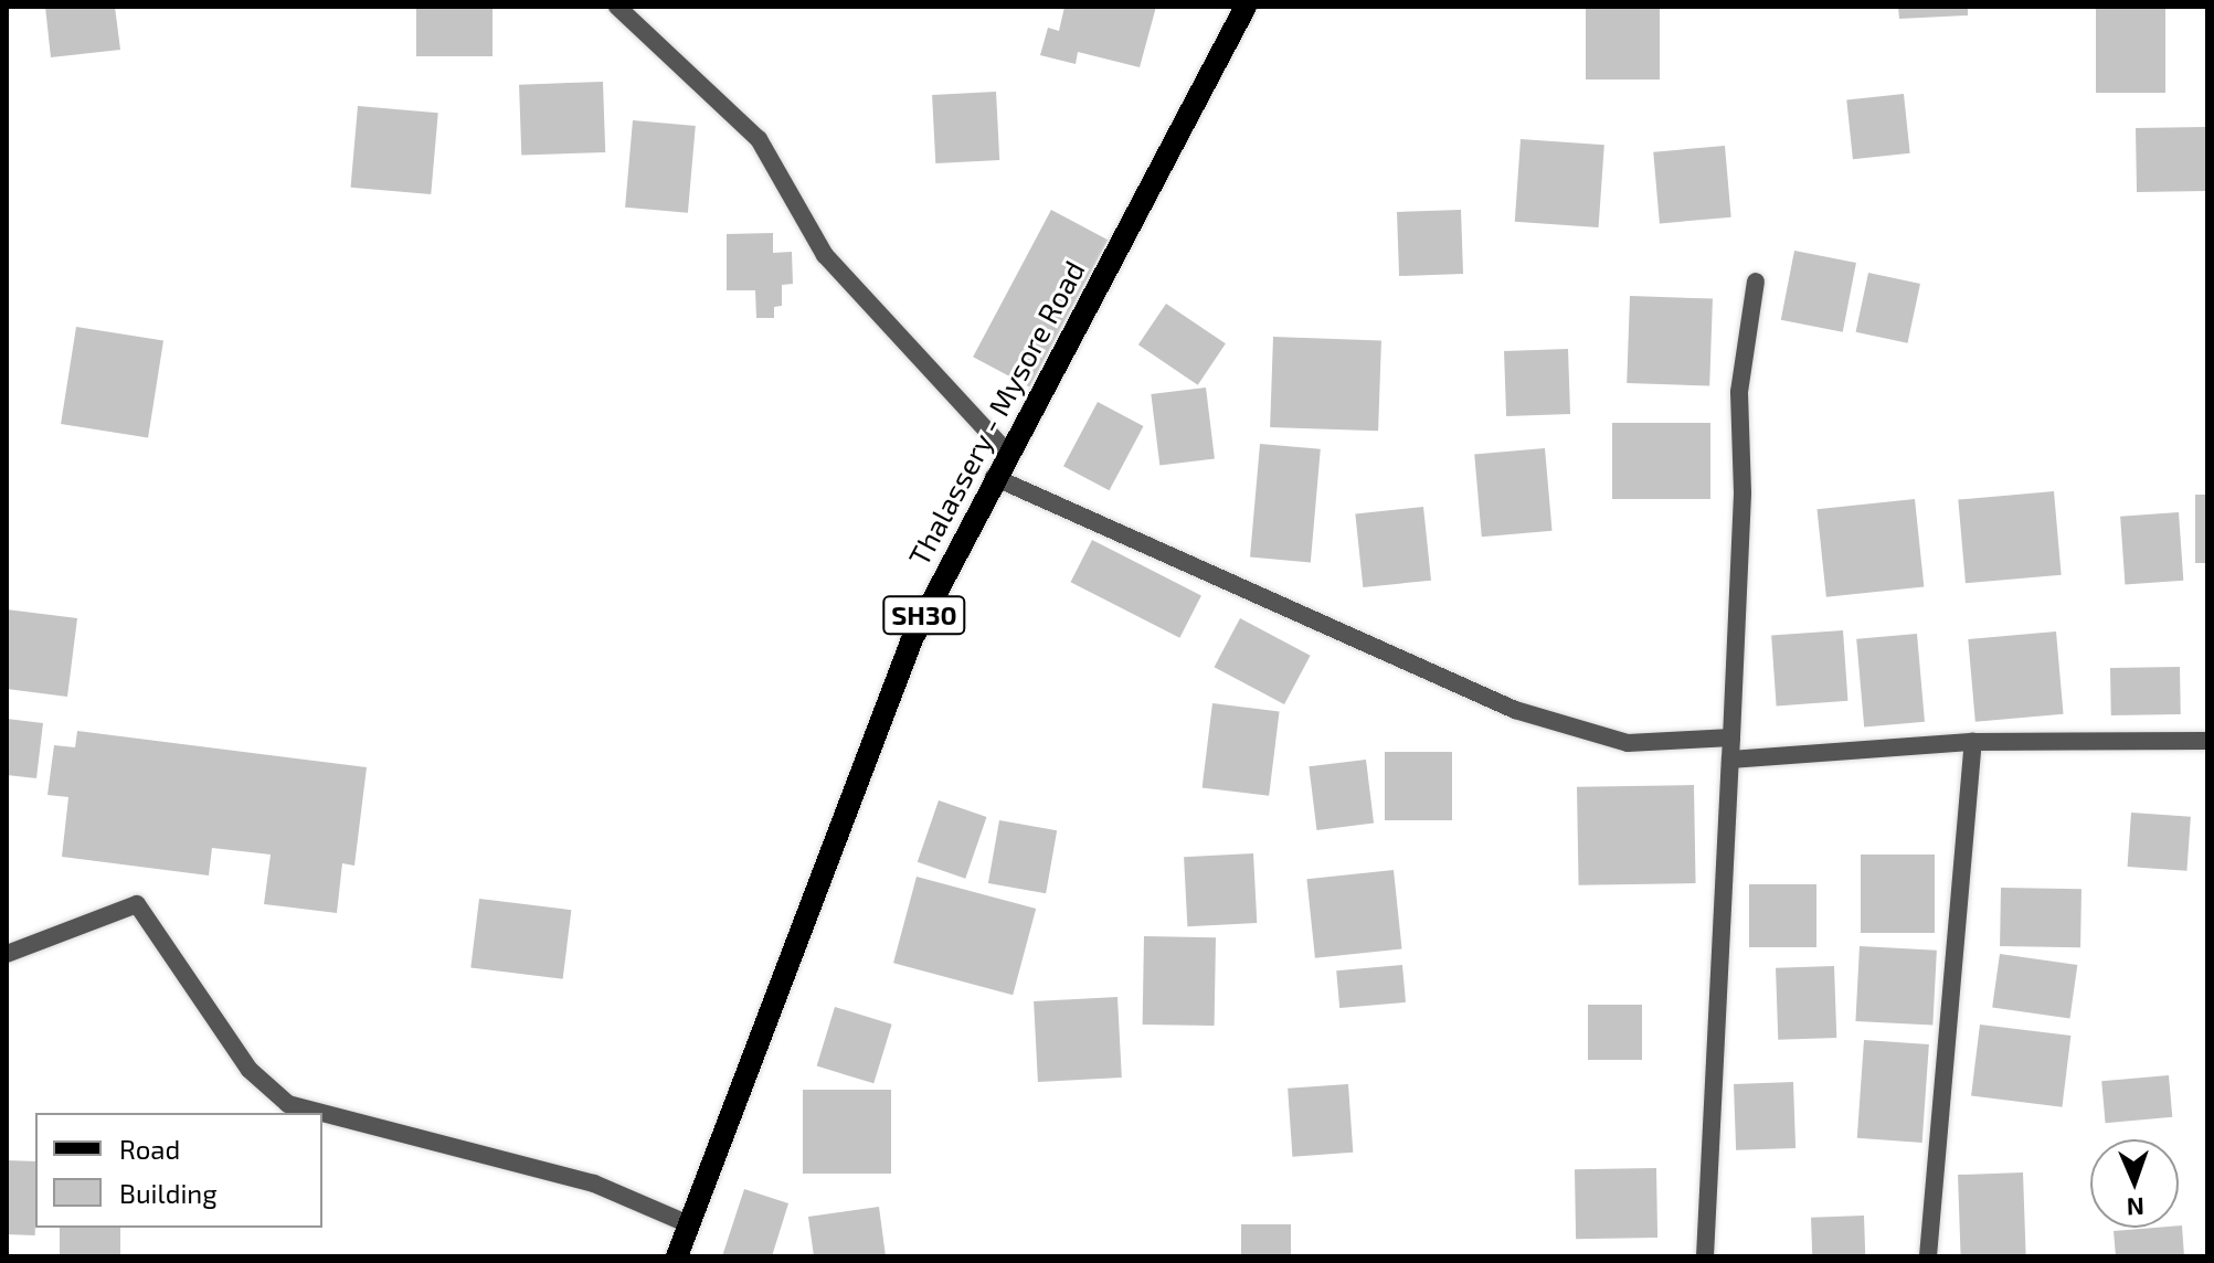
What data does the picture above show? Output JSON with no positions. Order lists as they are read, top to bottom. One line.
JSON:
{"streets":{"main road":["Thalassery - Mysore Road","SH30"]},"legend":["Road","Building"],"north":"bottom"}
